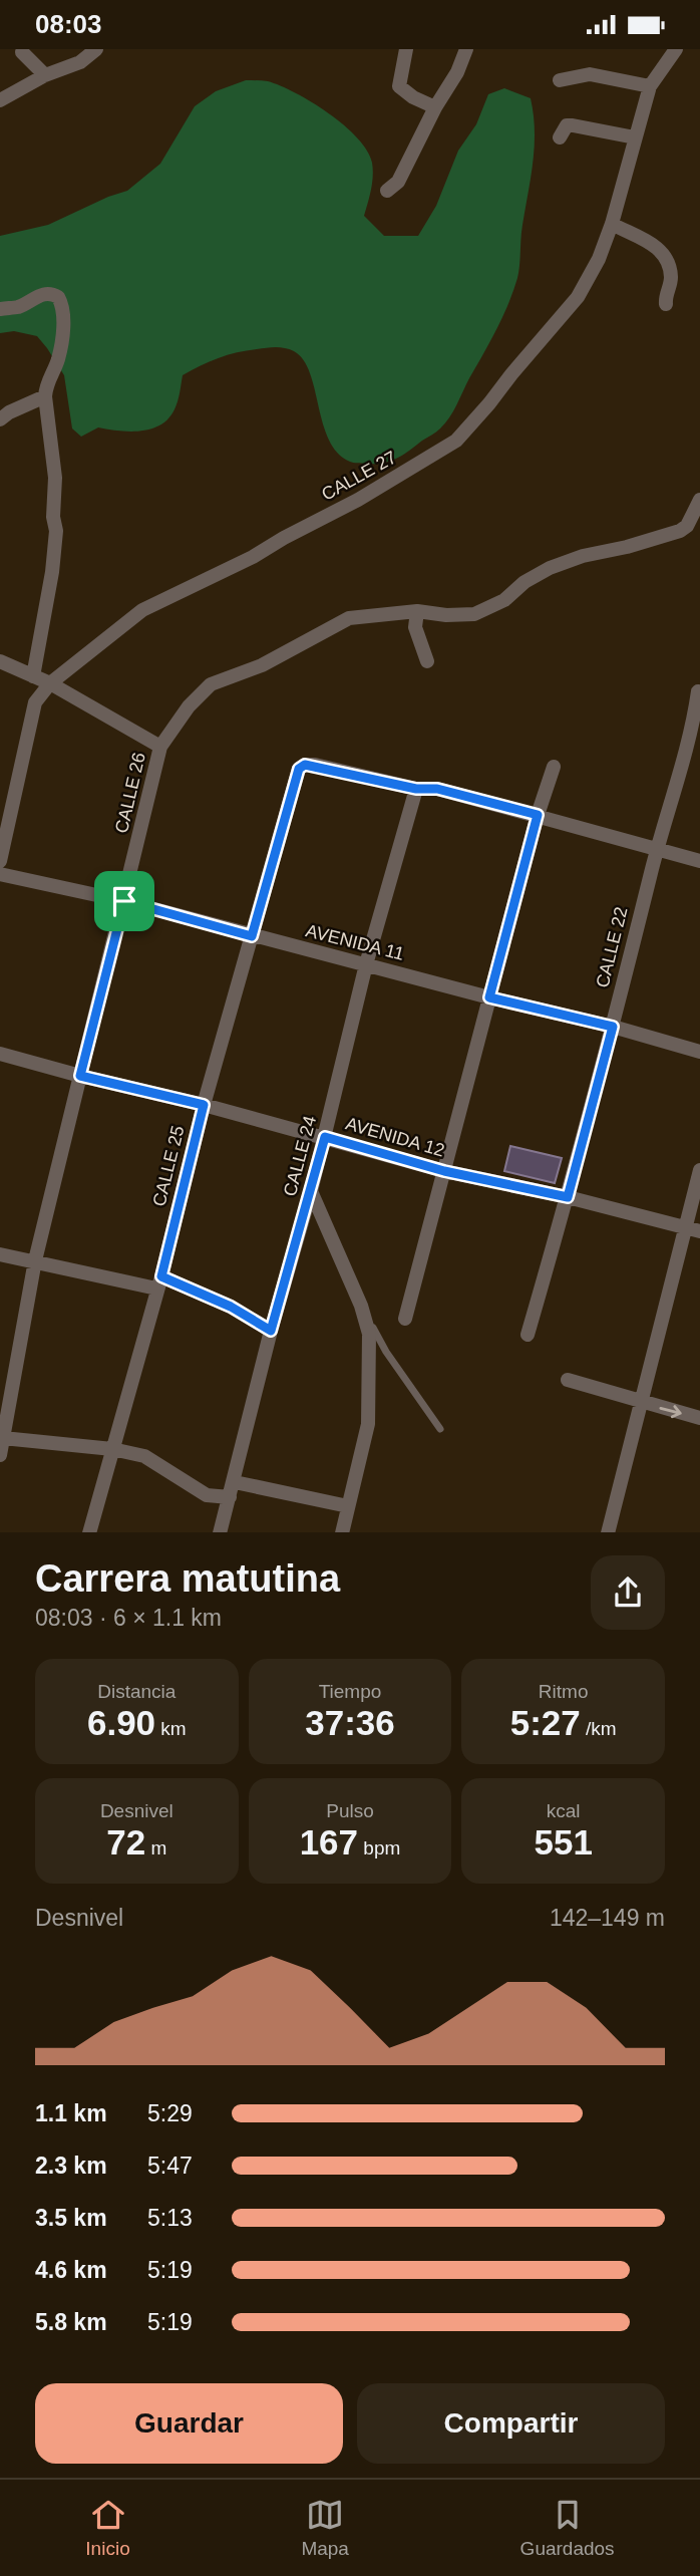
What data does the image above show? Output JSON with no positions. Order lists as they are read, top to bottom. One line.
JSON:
{"streets":{"street":["CALLE 27","CALLE 26","AVENIDA 11","CALLE 22","AVENIDA 12","CALLE 24","CALLE 25"]},"crossings":[["CALLE 26","AVENIDA 11"],["CALLE 26","AVENIDA 12"],["AVENIDA 11","CALLE 22"],["AVENIDA 11","CALLE 24"],["AVENIDA 11","CALLE 25"],["CALLE 22","AVENIDA 12"],["AVENIDA 12","CALLE 24"],["AVENIDA 12","CALLE 25"],["CALLE 24","CALLE 25"]],"page":{"status":"08:03","heading":["Carrera matutina","08:03 · 6 × 1.1 km"],"stats":[["Distancia","6.90 km"],["Tiempo","37:36"],["Ritmo","5:27 /km"],["Desnivel","72 m"],["Pulso","167 bpm"],["kcal","551"]],"chart":["Desnivel","142–149 m"],"list":[{"name":"1.1 km","note":"5:29"},{"name":"2.3 km","note":"5:47"},{"name":"3.5 km","note":"5:13"},{"name":"4.6 km","note":"5:19"},{"name":"5.8 km","note":"5:19"}],"buttons":["Guardar","Compartir"],"tabs":["Inicio","Mapa","Guardados"]}}
